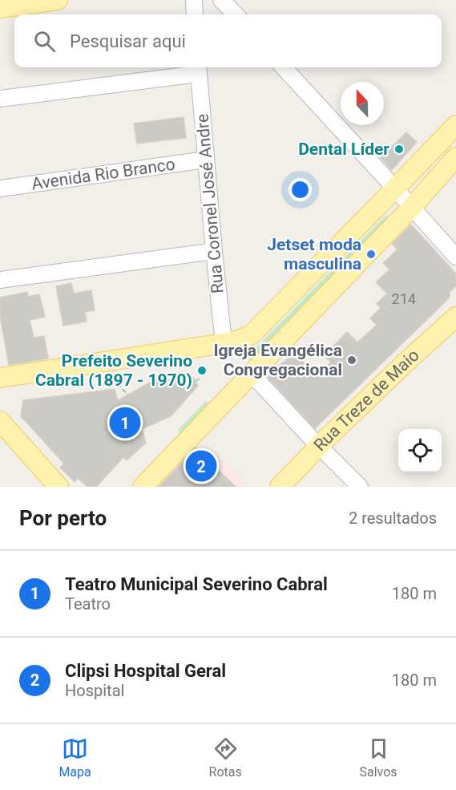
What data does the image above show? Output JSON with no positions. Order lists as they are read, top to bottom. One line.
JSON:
{"streets":{"main road":["Rua Treze de Maio"],"street":["Avenida Rio Branco","Rua Coronel José Andre"]},"crossings":[["Avenida Rio Branco","Rua Coronel José Andre"]],"places":["Dental Líder","Jetset moda masculina","Igreja Evangélica Congregacional","Prefeito Severino Cabral (1897 - 1970)"],"house_numbers":["214"],"north":"top","page":{"search":"Pesquisar aqui","pins":["1","2"],"heading":["Por perto","2 resultados"],"list":[{"mark":"1","name":"Teatro Municipal Severino Cabral","note":"Teatro","value":"180 m"},{"mark":"2","name":"Clipsi Hospital Geral","note":"Hospital","value":"180 m"}],"nav":["Mapa","Rotas","Salvos"]}}
